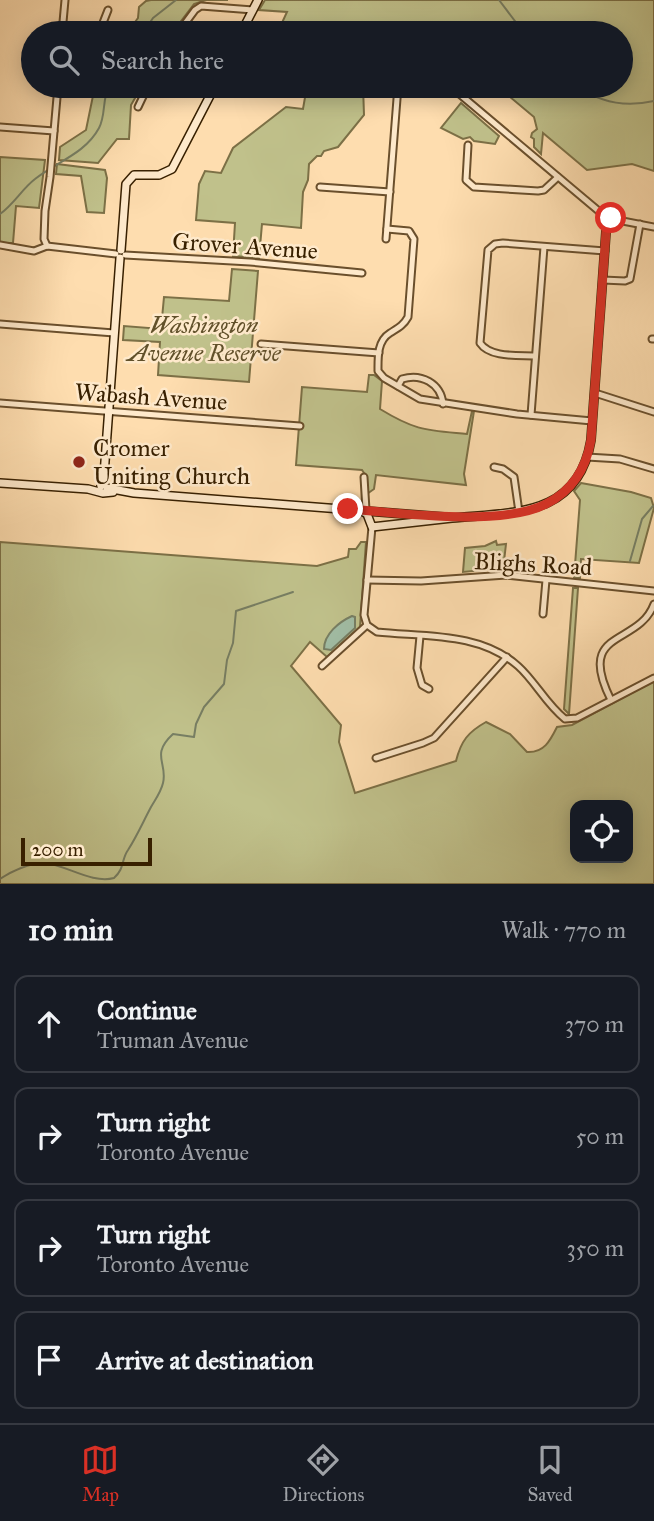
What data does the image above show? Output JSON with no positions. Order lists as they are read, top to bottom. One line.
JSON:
{"streets":{"street":["Grover Avenue","Wabash Avenue","Blighs Road"]},"parks":["Washington Avenue Reserve"],"places":["Cromer Uniting Church"],"scale_bar":"200 m","page":{"search":"Search here","scale":"200 m","heading":["10 min","Walk · 770 m"],"list":[["Continue","Truman Avenue","370 m"],["Turn right","Toronto Avenue","50 m"],["Turn right","Toronto Avenue","350 m"],"Arrive at destination"],"nav":["Map","Directions","Saved"]}}
